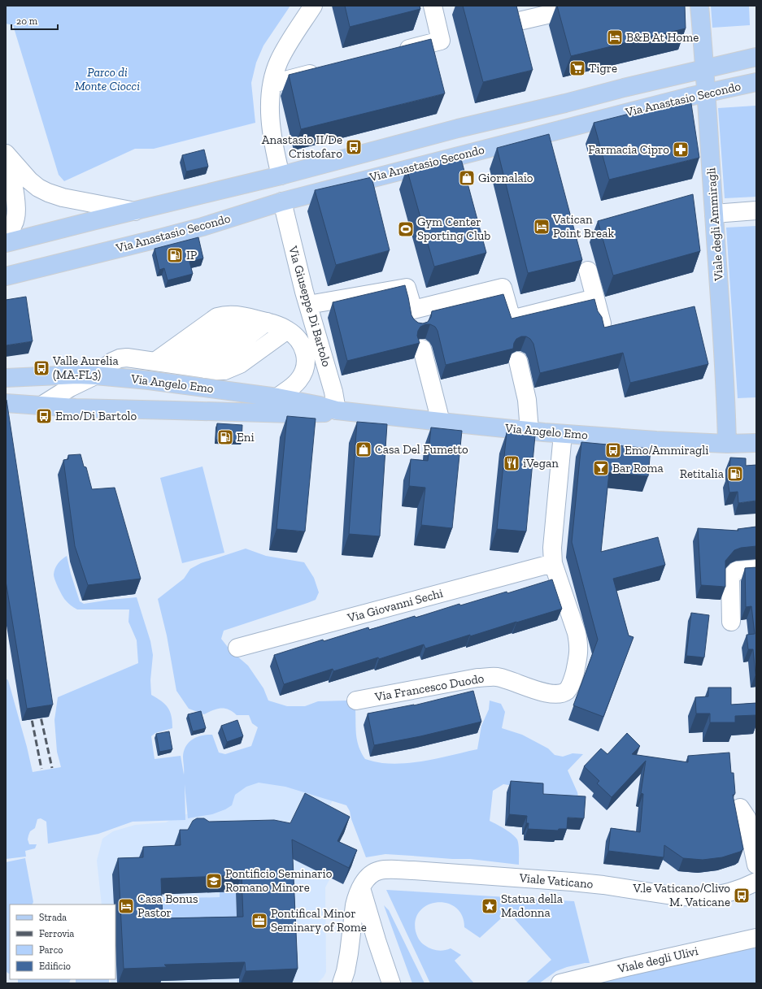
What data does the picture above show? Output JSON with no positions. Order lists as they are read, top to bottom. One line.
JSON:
{"streets":{"main road":["Via Anastasio Secondo","Viale degli Ammiragli","Via Angelo Emo"],"street":["Via Giuseppe Di Bartolo","Via Giovanni Sechi","Via Francesco Duodo","Viale Vaticano","Viale degli Ulivi"]},"crossings":[["Via Anastasio Secondo","Viale degli Ammiragli"],["Via Anastasio Secondo","Via Giuseppe Di Bartolo"],["Viale degli Ammiragli","Via Angelo Emo"],["Via Giuseppe Di Bartolo","Via Angelo Emo"],["Via Angelo Emo","Via Francesco Duodo"],["Via Giovanni Sechi","Via Francesco Duodo"]],"parks":["Parco di Monte Ciocci"],"places":{"hotel":["B&B At Home","Vatican Point Break","Casa Bonus Pastor"],"supermarket":["Tigre"],"bus stop":["Anastasio II/De Cristofaro","Valle Aurelia (MA-FL3)","Emo/Di Bartolo","Emo/Ammiragli","V.le Vaticano/Clivo M. Vaticane"],"pharmacy":["Farmacia Cipro"],"shop":["Giornalaio","Casa Del Fumetto"],"sports":["Gym Center Sporting Club"],"fuel station":["IP","Eni","Retitalia"],"restaurant":["iVegan"],"bar":["Bar Roma"],"school or university":["Pontificio Seminario Romano Minore"],"place":["Statua della Madonna"],"office":["Pontifical Minor Seminary of Rome"]},"legend":["Strada","Ferrovia","Parco","Edificio"],"scale_bar":"20 m"}
